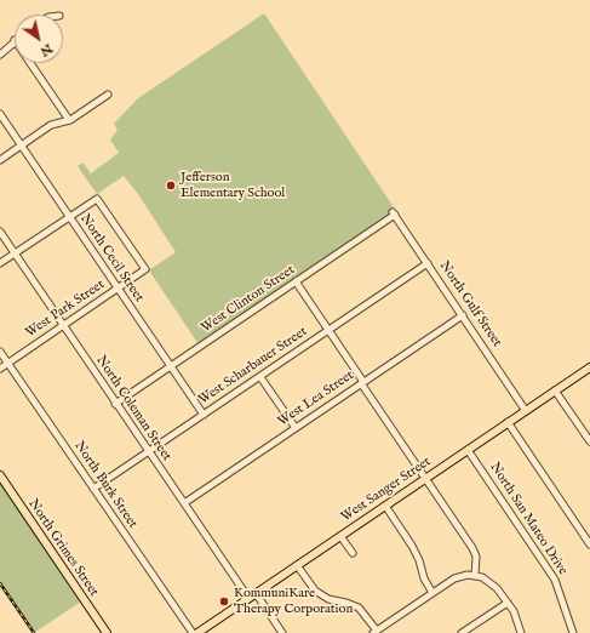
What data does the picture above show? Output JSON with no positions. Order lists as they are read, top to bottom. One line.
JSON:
{"streets":{"main road":["West Sanger Street","North Grimes Street"],"street":["North Cecil Street","West Clinton Street","North Gulf Street","West Park Street","West Scharbauer Street","West Lea Street","North Coleman Street","North Burk Street","North San Mateo Drive"]},"crossings":[["North Cecil Street","West Clinton Street"],["North Cecil Street","West Park Street"],["North Cecil Street","West Scharbauer Street"],["West Clinton Street","North Gulf Street"],["West Clinton Street","North Coleman Street"],["North Gulf Street","West Scharbauer Street"],["North Gulf Street","West Lea Street"],["North Gulf Street","West Sanger Street"],["West Park Street","North Coleman Street"],["West Park Street","North Burk Street"],["West Scharbauer Street","North Coleman Street"],["West Scharbauer Street","North Burk Street"],["West Lea Street","North Coleman Street"],["North Coleman Street","West Sanger Street"],["West Sanger Street","North San Mateo Drive"]],"places":["Jefferson Elementary School","KommuniKare Therapy Corporation"],"north":"bottom right"}
